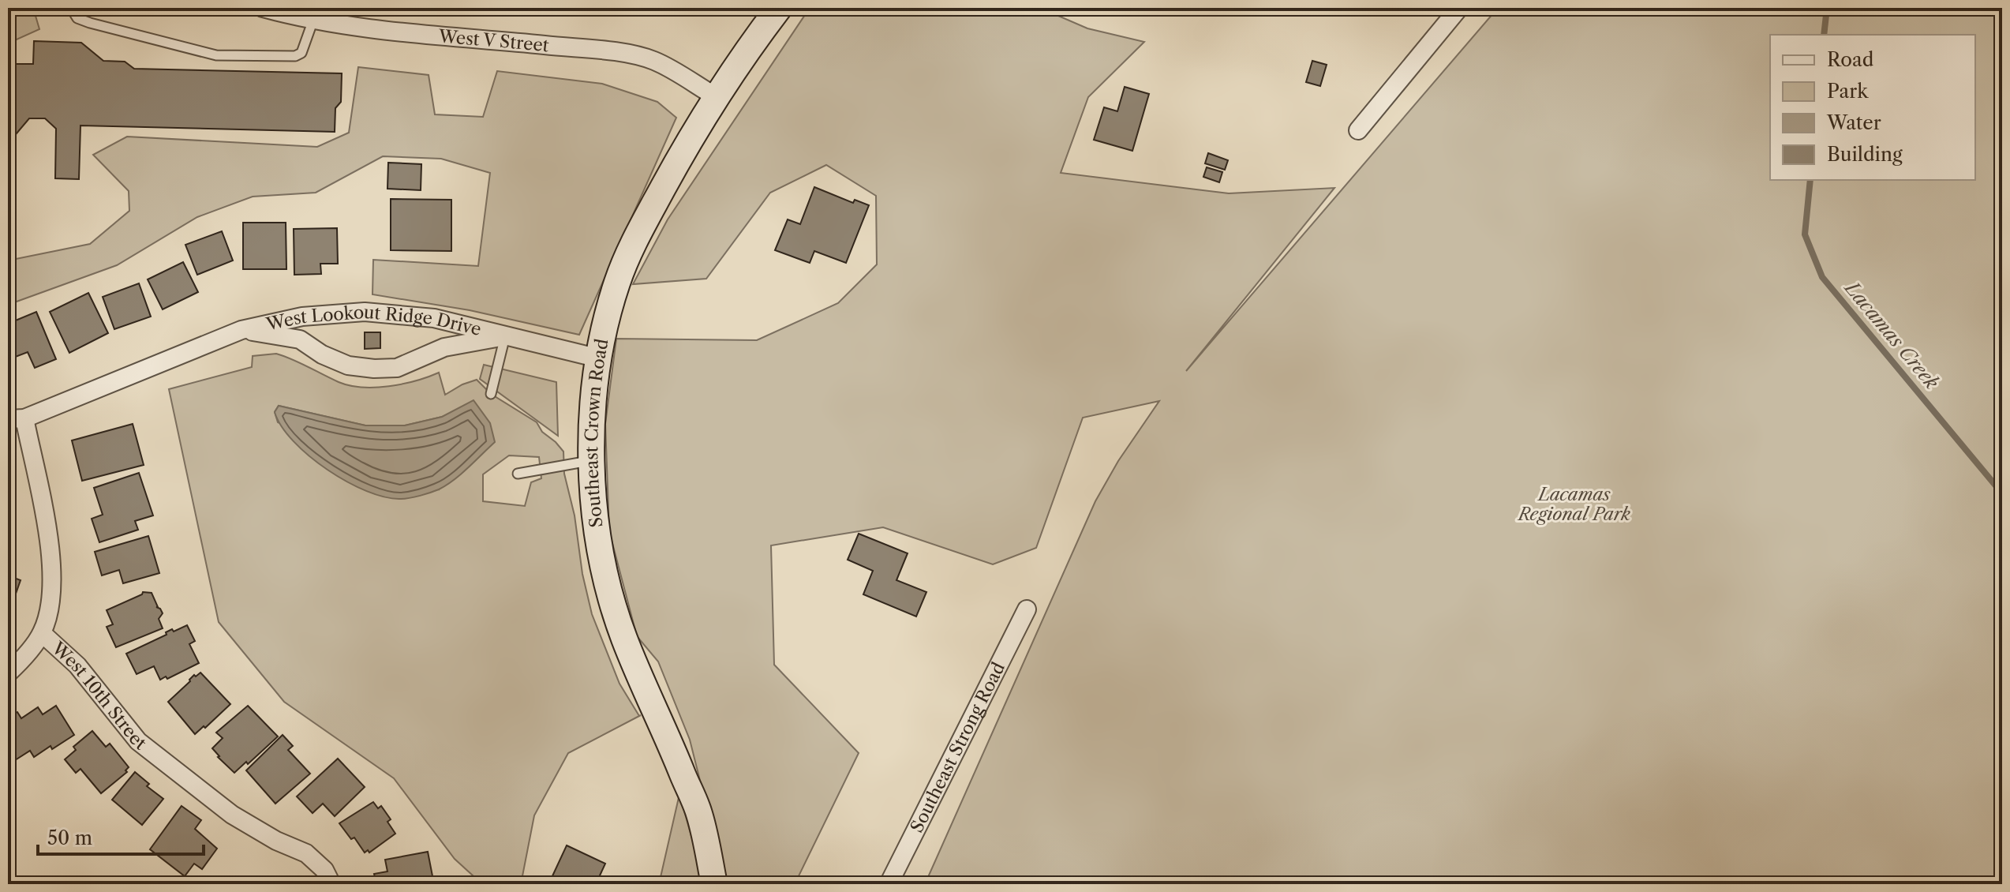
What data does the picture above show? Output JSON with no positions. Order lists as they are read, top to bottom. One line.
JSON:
{"streets":{"street":["West V Street","West Lookout Ridge Drive","Southeast Crown Road","West 10th Street","Southeast Strong Road"]},"crossings":[["West V Street","Southeast Crown Road"],["West Lookout Ridge Drive","Southeast Crown Road"],["West Lookout Ridge Drive","West 10th Street"]],"water":["Lacamas Creek"],"parks":["Lacamas Regional Park"],"legend":["Road","Park","Water","Building"],"scale_bar":"50 m"}
